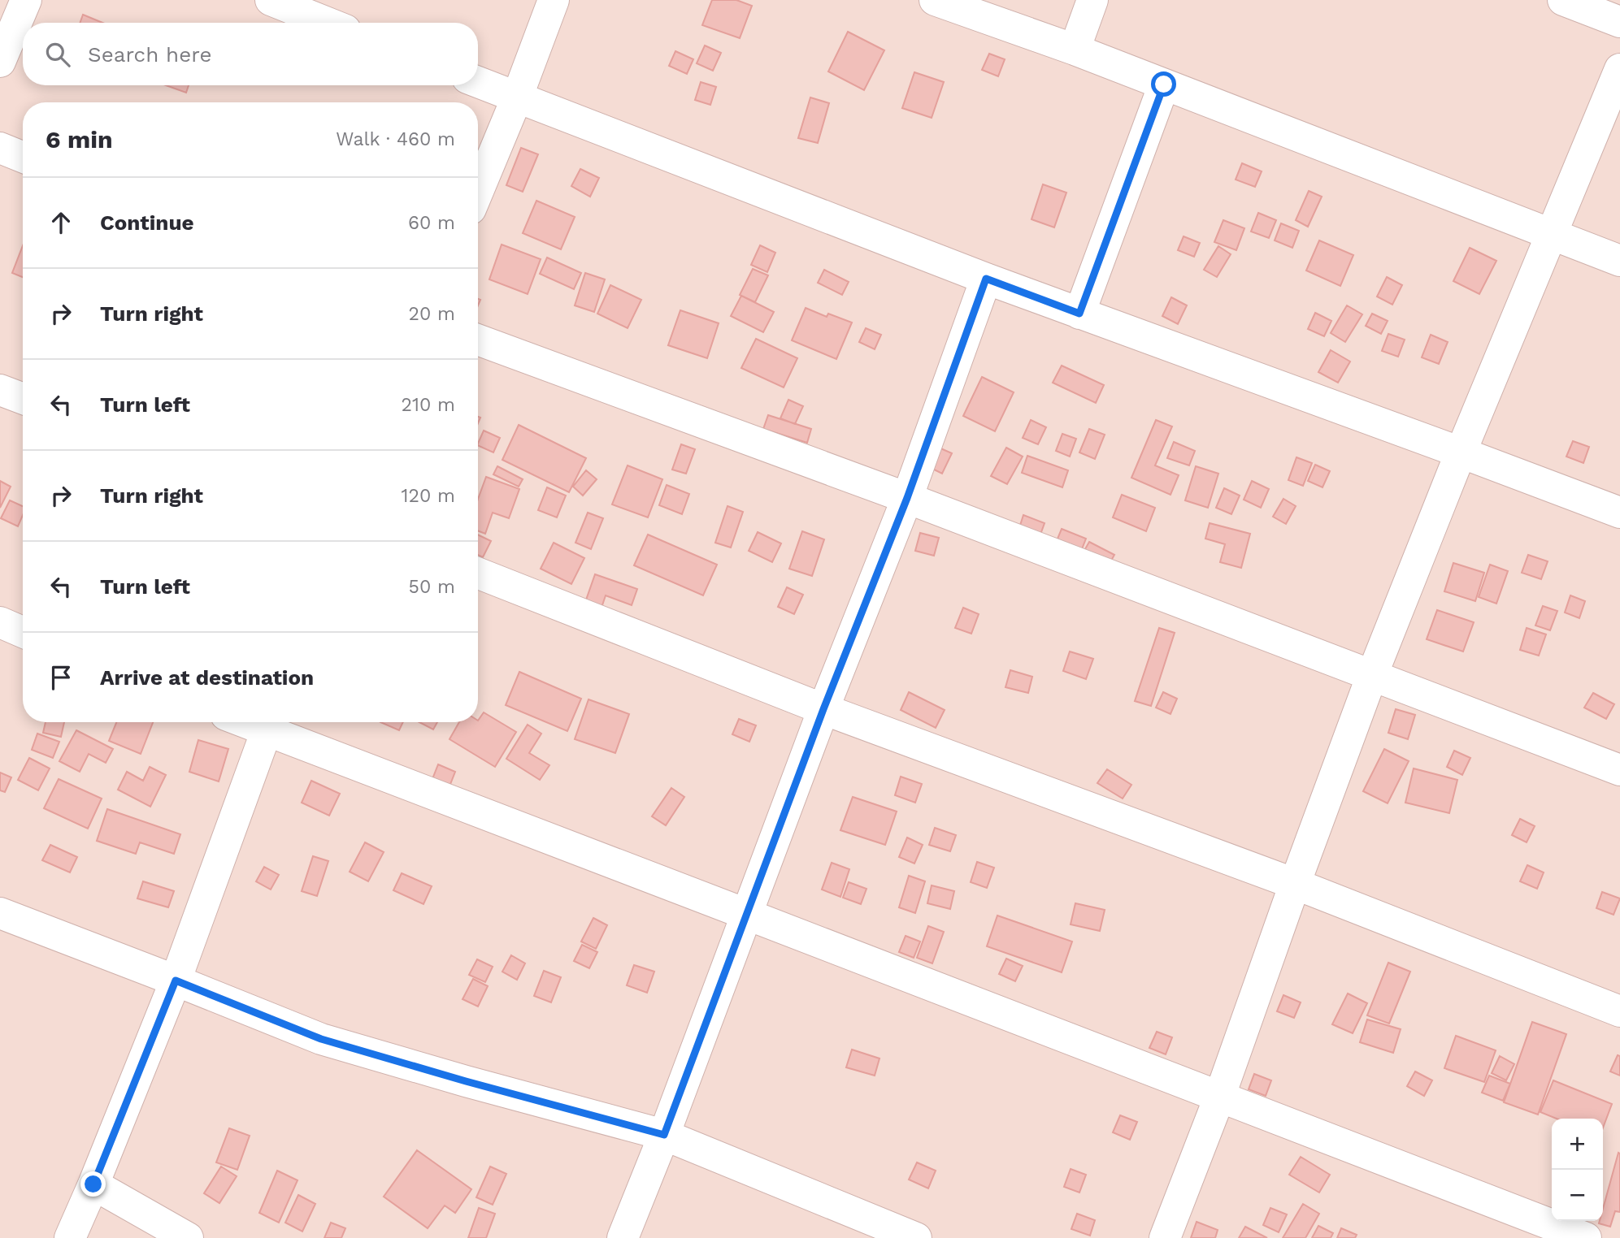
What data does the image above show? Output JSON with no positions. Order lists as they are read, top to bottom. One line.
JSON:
{"page":{"search":"Search here","heading":["6 min","Walk · 460 m"],"list":[["Continue","60 m"],["Turn right","20 m"],["Turn left","210 m"],["Turn right","120 m"],["Turn left","50 m"],"Arrive at destination"],"map_buttons":["+","−"]}}
